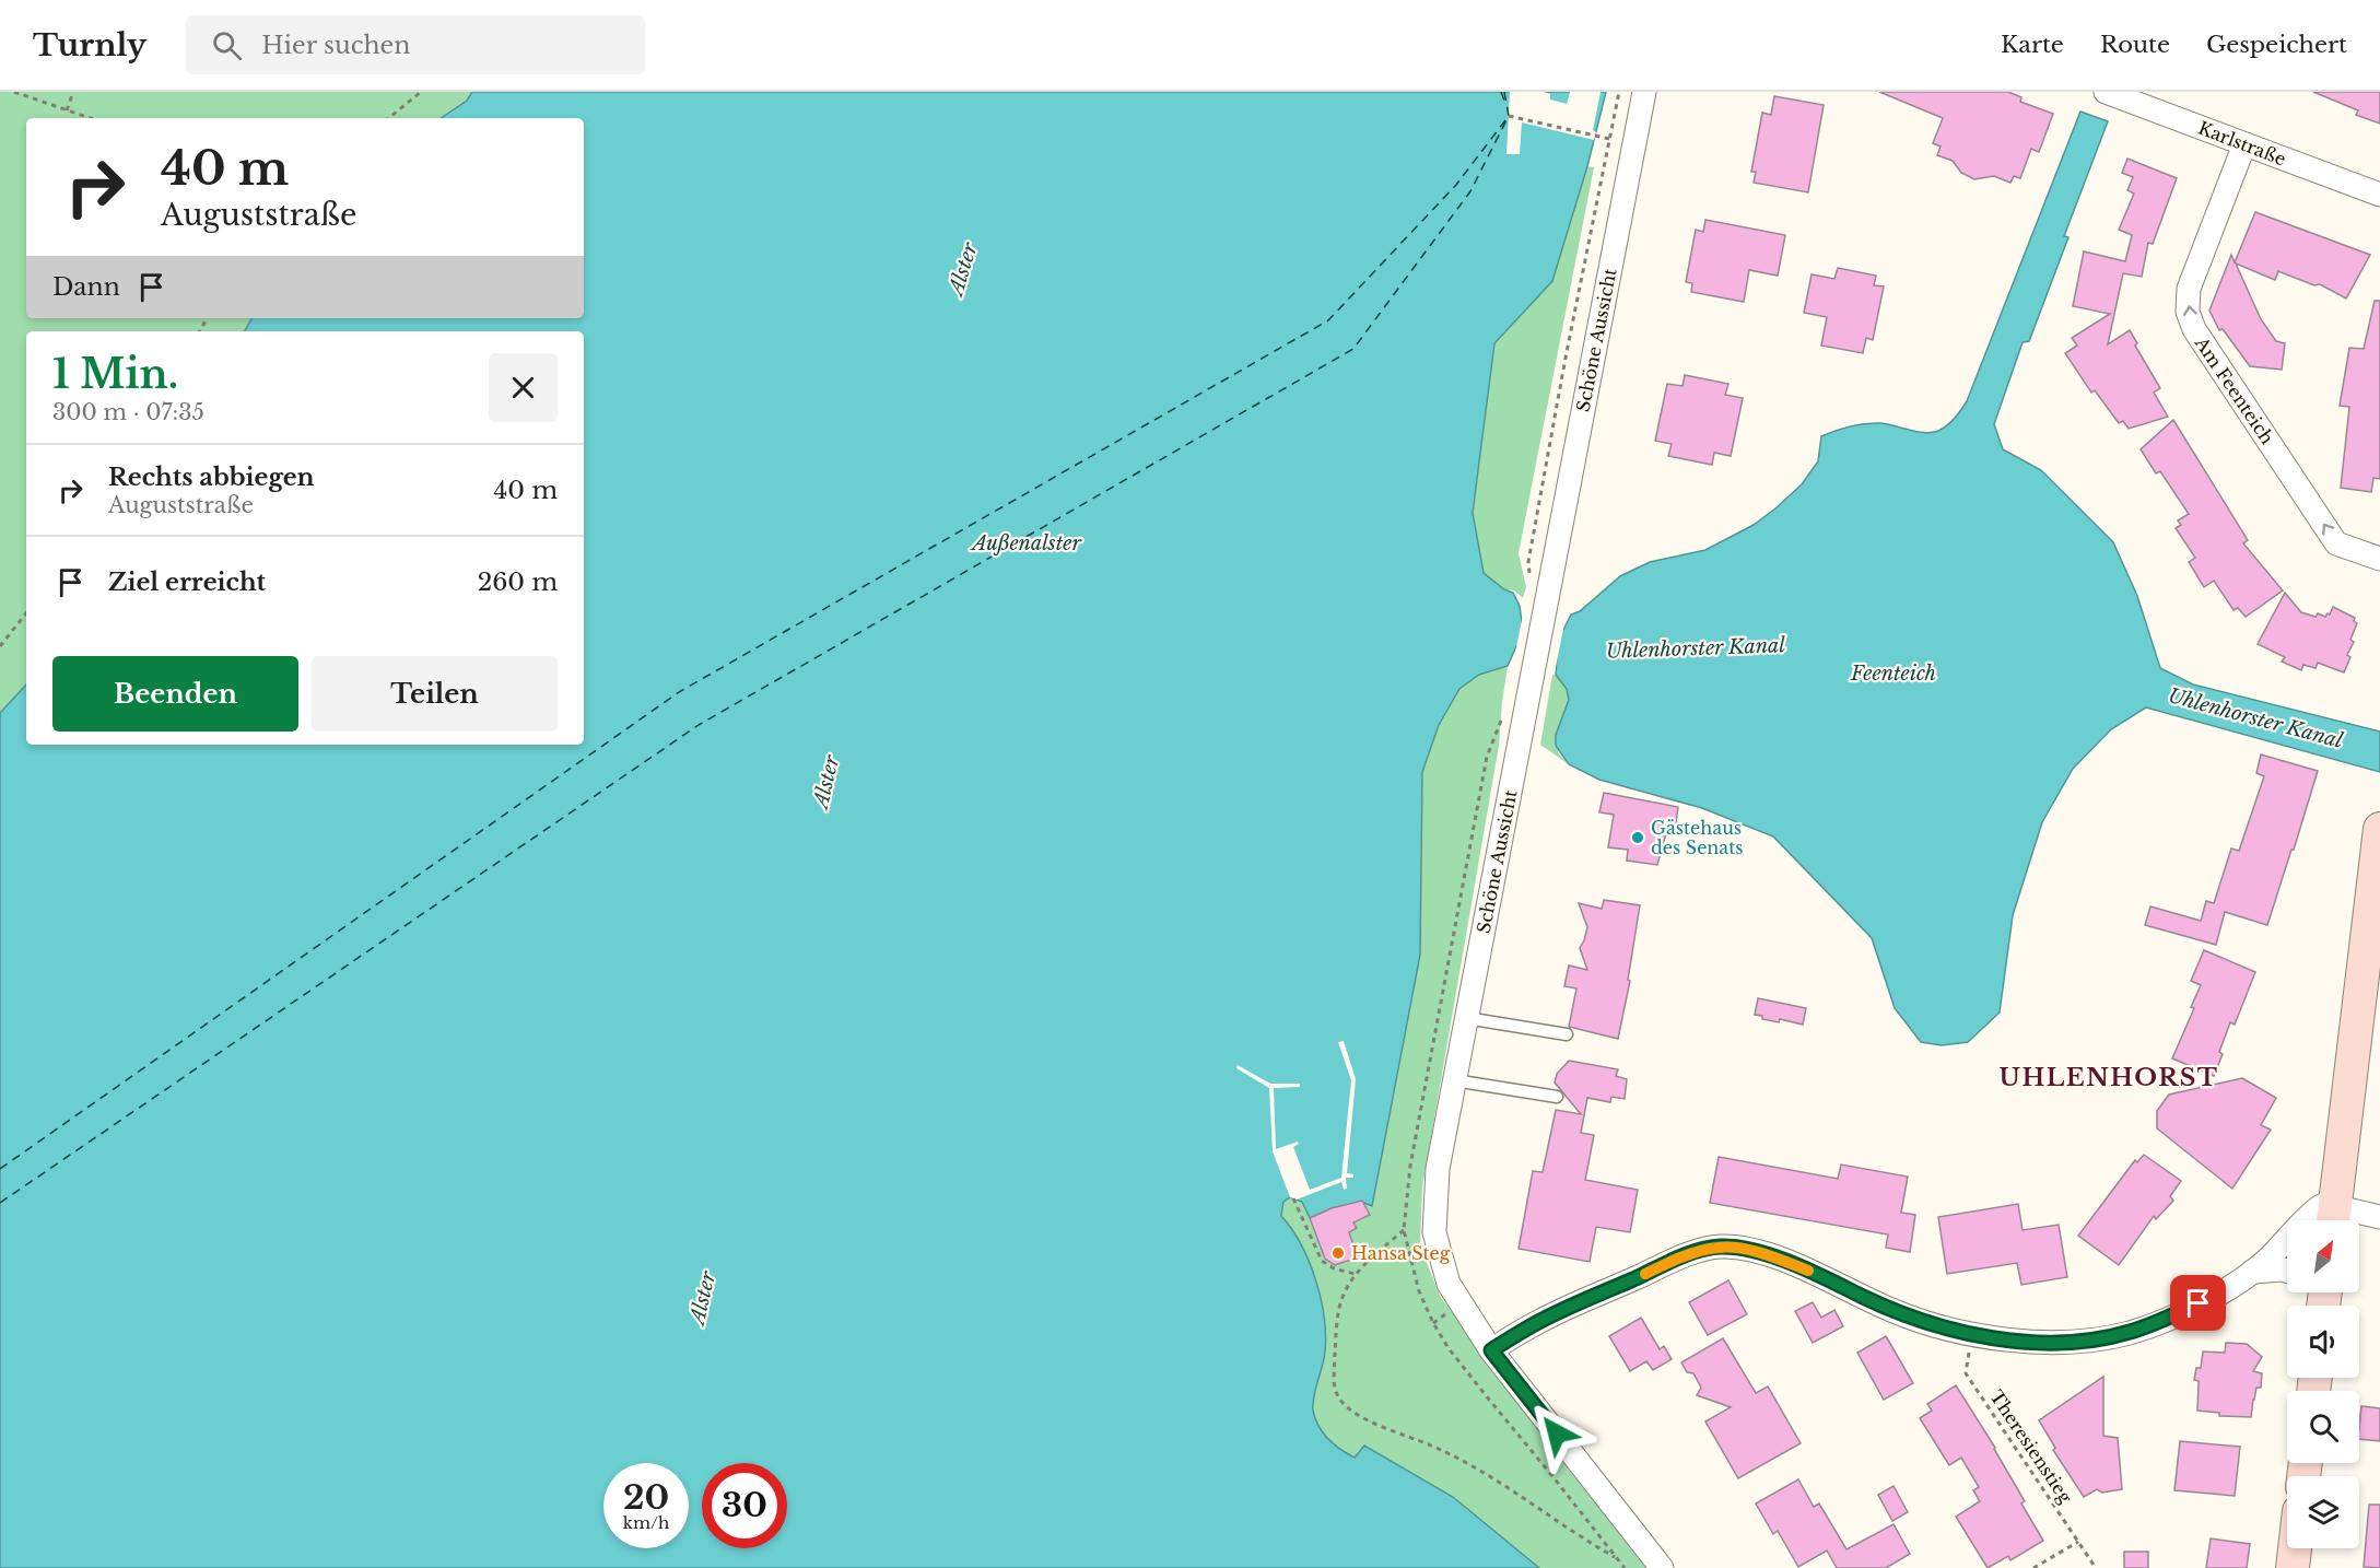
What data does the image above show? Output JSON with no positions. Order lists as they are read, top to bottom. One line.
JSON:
{"streets":{"street":["Karlstraße","Schöne Aussicht","Am Feenteich"],"path":["Theresienstieg"]},"crossings":[["Karlstraße","Am Feenteich"]],"one_way":["Am Feenteich"],"districts":["UHLENHORST"],"water":["Alster","Außenalster","Uhlenhorster Kanal","Feenteich"],"places":["Gästehaus des Senats","Hansa Steg"],"north":"top right","page":{"header":"Turnly","search":"Hier suchen","nav":["Karte","Route","Gespeichert"],"turn":["40 m","Auguststraße"],"then":"Dann","heading":["1 Min.","300 m · 07:35"],"list":[{"name":"Rechts abbiegen","note":"Auguststraße","value":"40 m"},{"name":"Ziel erreicht","value":"260 m"}],"buttons":["Beenden","Teilen"],"speed":"20 km/h","limit":"30"}}
